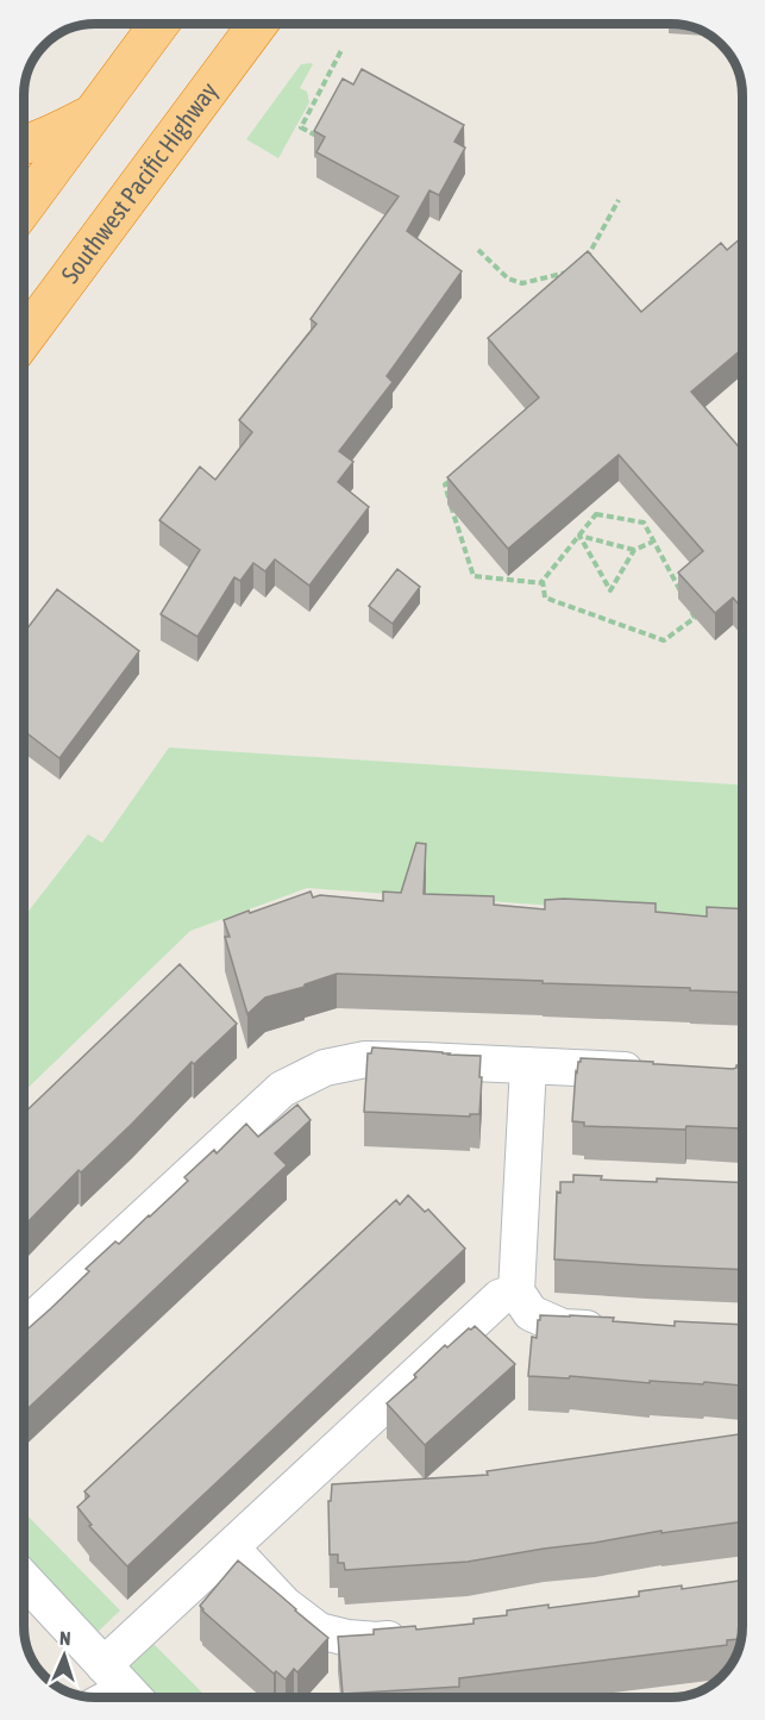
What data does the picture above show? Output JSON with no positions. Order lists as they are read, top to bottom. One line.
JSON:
{"streets":{"highway":["Southwest Pacific Highway"]},"north":"top"}
